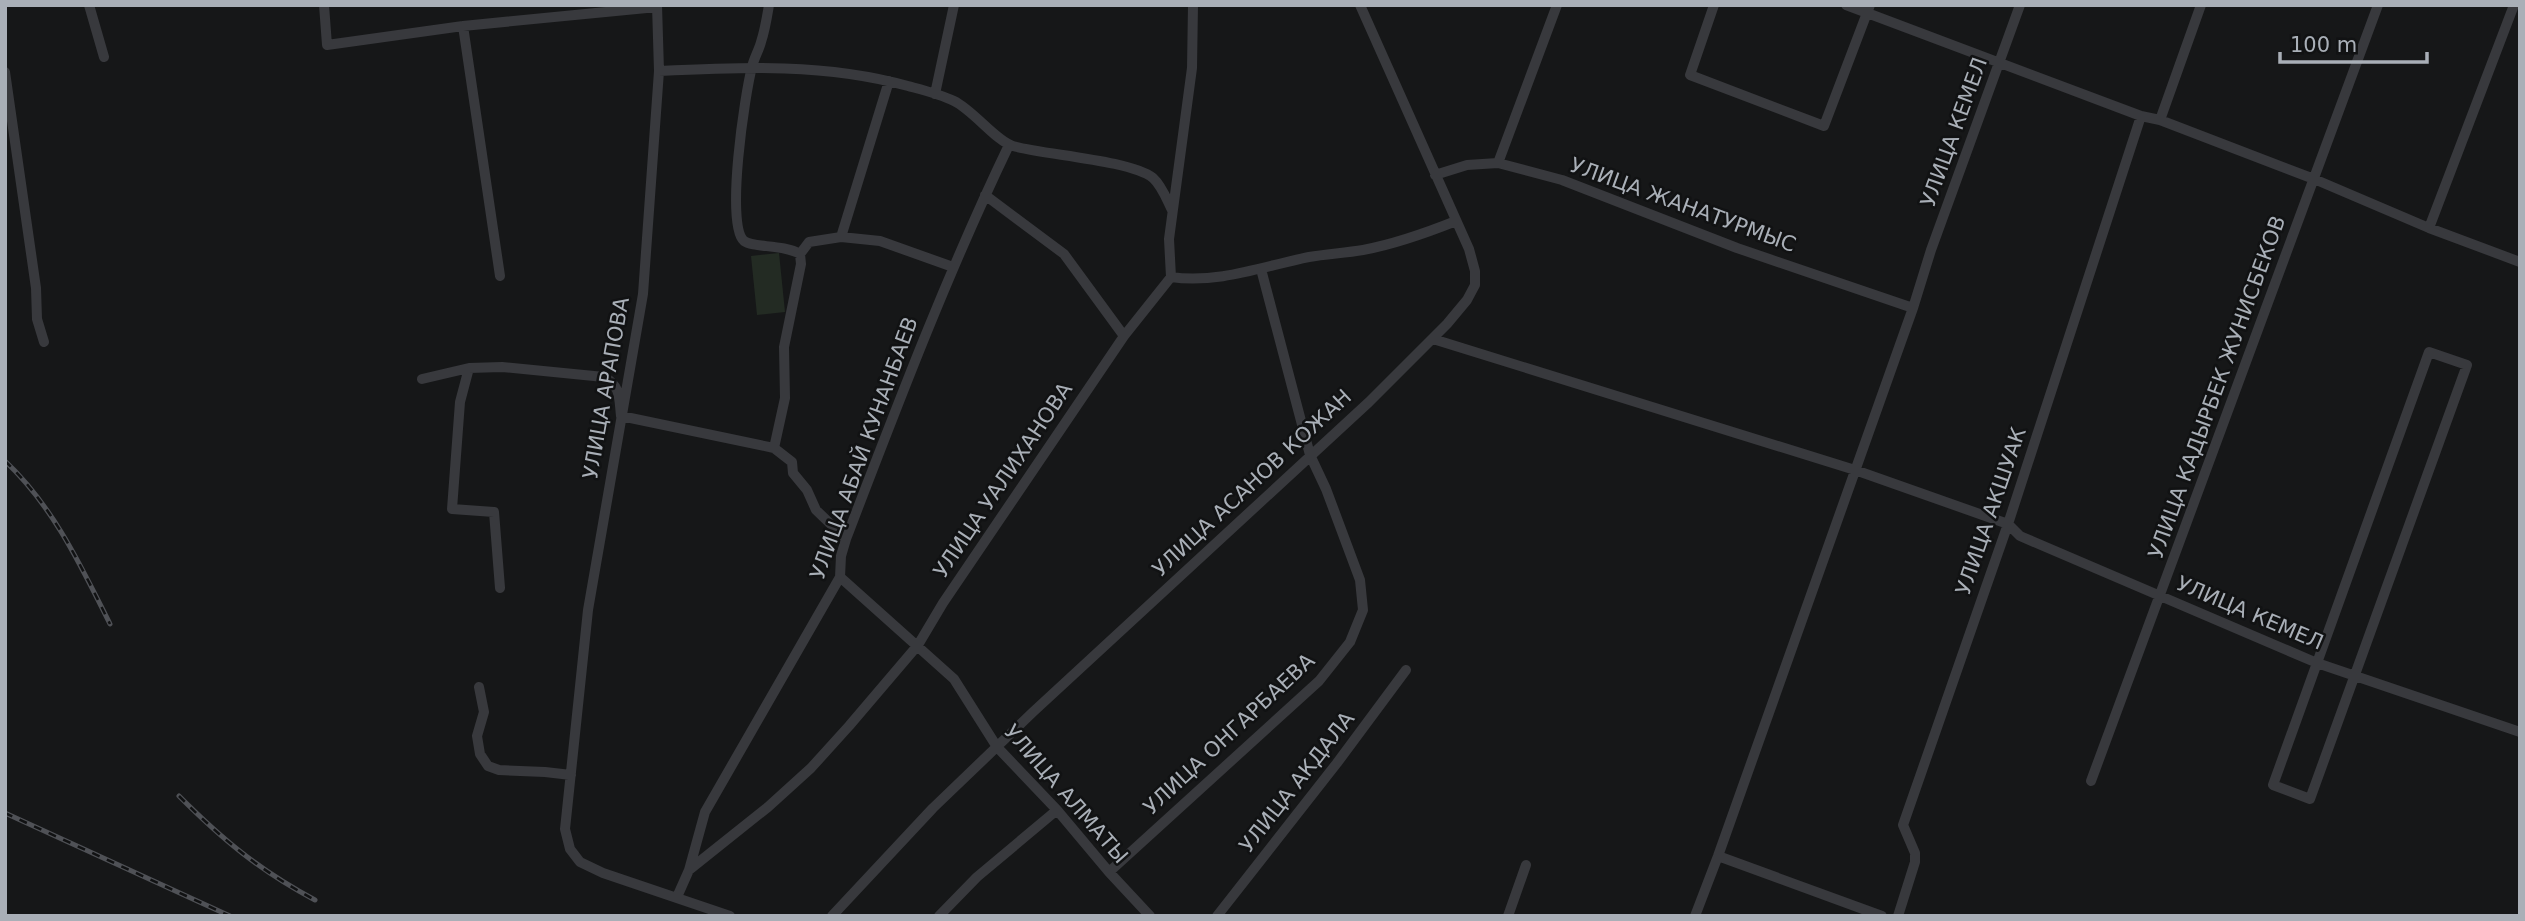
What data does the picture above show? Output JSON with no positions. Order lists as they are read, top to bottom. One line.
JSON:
{"streets":{"street":["УЛИЦА КЕМЕЛ","УЛИЦА ЖАНАТУРМЫС","УЛИЦА КАДЫРБЕК ЖУНИСБЕКОВ","УЛИЦА АРАПОВА","УЛИЦА АБАЙ КУНАНБАЕВ","УЛИЦА УАЛИХАНОВА","УЛИЦА АСАНОВ КОЖАН","УЛИЦА АКШУАК","УЛИЦА ОНГАРБАЕВА","УЛИЦА АКДАЛА","УЛИЦА АЛМАТЫ"]},"crossings":[["УЛИЦА КЕМЕЛ","УЛИЦА ЖАНАТУРМЫС"],["УЛИЦА КЕМЕЛ","УЛИЦА КАДЫРБЕК ЖУНИСБЕКОВ"],["УЛИЦА КЕМЕЛ","УЛИЦА АСАНОВ КОЖАН"],["УЛИЦА КЕМЕЛ","УЛИЦА АКШУАК"],["УЛИЦА ЖАНАТУРМЫС","УЛИЦА АСАНОВ КОЖАН"],["УЛИЦА АРАПОВА","УЛИЦА УАЛИХАНОВА"],["УЛИЦА АБАЙ КУНАНБАЕВ","УЛИЦА УАЛИХАНОВА"],["УЛИЦА АБАЙ КУНАНБАЕВ","УЛИЦА АЛМАТЫ"],["УЛИЦА УАЛИХАНОВА","УЛИЦА АЛМАТЫ"],["УЛИЦА АСАНОВ КОЖАН","УЛИЦА ОНГАРБАЕВА"],["УЛИЦА АСАНОВ КОЖАН","УЛИЦА АЛМАТЫ"],["УЛИЦА ОНГАРБАЕВА","УЛИЦА АЛМАТЫ"]],"scale_bar":"100 m"}
